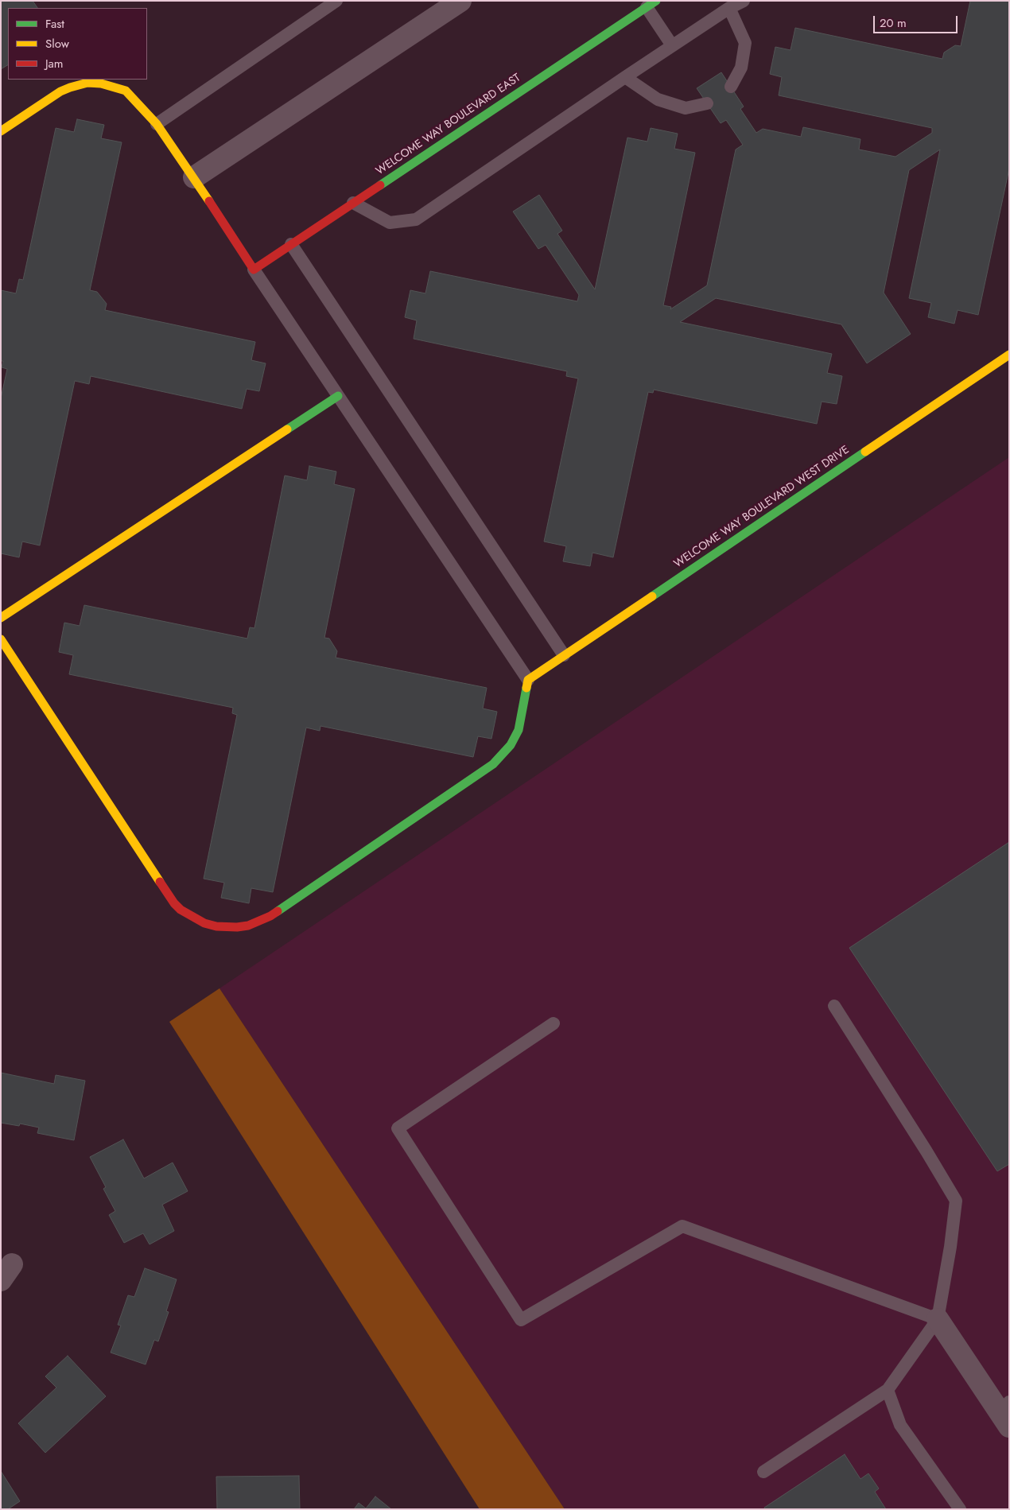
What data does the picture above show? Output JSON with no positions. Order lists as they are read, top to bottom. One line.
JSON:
{"streets":{"street":["WELCOME WAY BOULEVARD EAST","WELCOME WAY BOULEVARD WEST DRIVE"]},"legend":["Fast","Slow","Jam"],"scale_bar":"20 m"}
